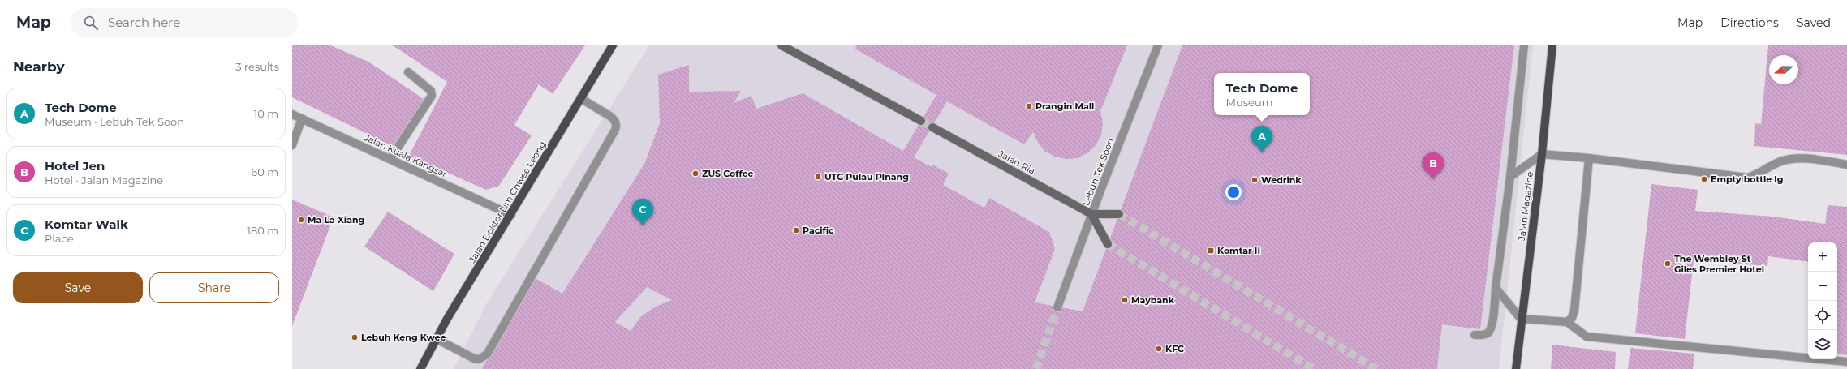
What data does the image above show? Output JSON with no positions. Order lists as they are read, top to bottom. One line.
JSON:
{"streets":{"main road":["Jalan Doktor Lim Chwee Leong","Jalan Magazine"],"street":["Jalan Kuala Kangsar","Jalan Ria","Lebuh Tek Soon"]},"crossings":[["Jalan Kuala Kangsar","Jalan Doktor Lim Chwee Leong"],["Jalan Ria","Lebuh Tek Soon"]],"places":{"other":["Prangin Mall","ZUS Coffee","UTC Pulau PInang","Empty bottle lg","Wedrink","Ma La Xiang","Pacific","The Wembley St Giles Premier Hotel","Maybank","Lebuh Keng Kwee","KFC"],"transit":["Komtar II"]},"north":"left","page":{"header":"Map","search":"Search here","nav":["Map","Directions","Saved"],"heading":["Nearby","3 results"],"popup":["Tech Dome","Museum"],"list":[{"mark":"A","name":"Tech Dome","note":"Museum · Lebuh Tek Soon","value":"10 m"},{"mark":"B","name":"Hotel Jen","note":"Hotel · Jalan Magazine","value":"60 m"},{"mark":"C","name":"Komtar Walk","note":"Place","value":"180 m"}],"pins":["A","B","C"],"map_buttons":["+","−"],"buttons":["Save","Share"]}}
